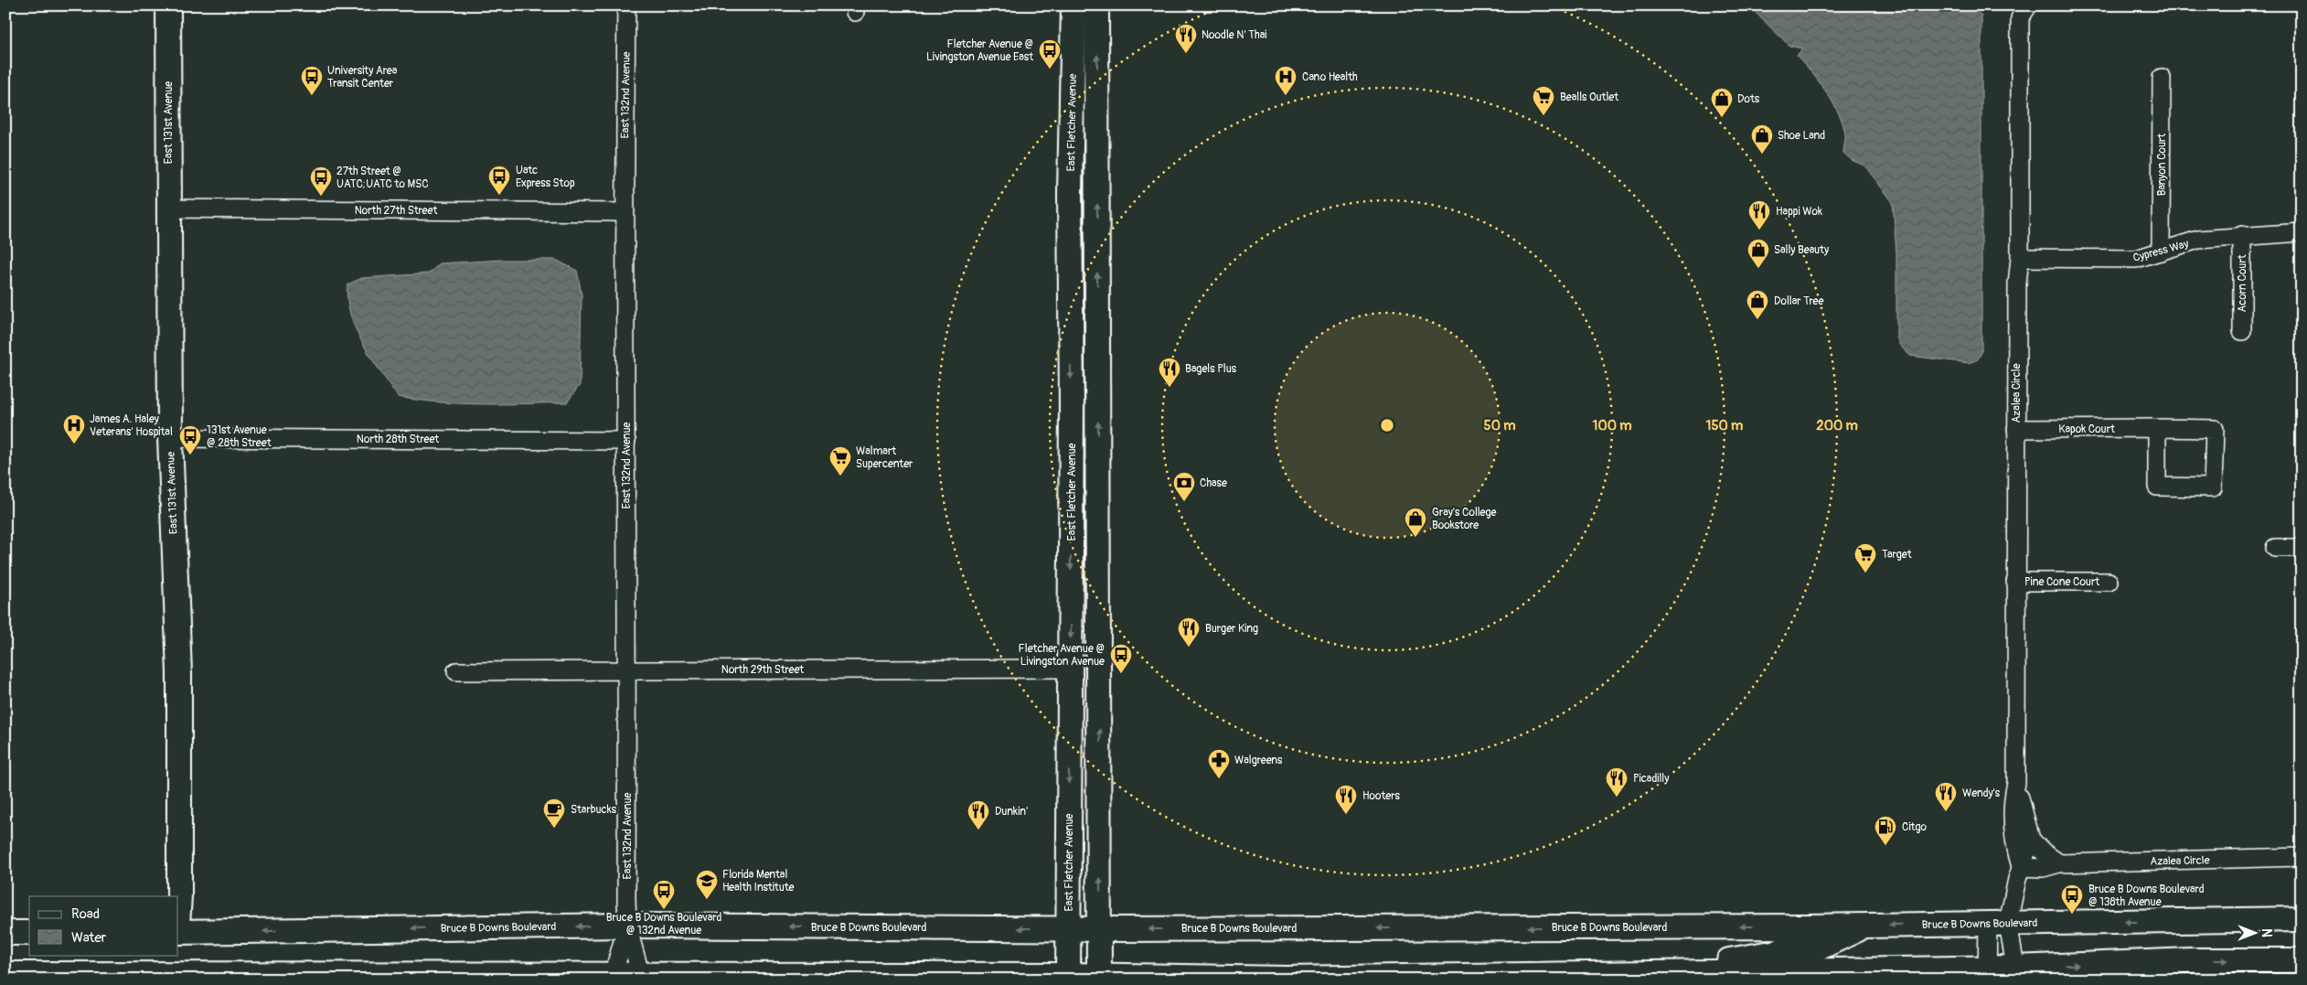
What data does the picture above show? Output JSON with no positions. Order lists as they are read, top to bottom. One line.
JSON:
{"streets":{"main road":["East 131st Avenue","East Fletcher Avenue","Bruce B Downs Boulevard"],"street":["East 132nd Avenue","Banyon Court","North 27th Street","Cypress Way","Acorn Court","Azalea Circle","Kapok Court","North 28th Street","Pine Cone Court","North 29th Street"]},"crossings":[["East 132nd Avenue","North 27th Street"],["East 132nd Avenue","North 28th Street"],["East 132nd Avenue","North 29th Street"],["East 132nd Avenue","Bruce B Downs Boulevard"],["East 131st Avenue","North 27th Street"],["East 131st Avenue","North 28th Street"],["East Fletcher Avenue","North 29th Street"],["East Fletcher Avenue","Bruce B Downs Boulevard"],["Banyon Court","Cypress Way"],["Cypress Way","Acorn Court"],["Cypress Way","Azalea Circle"],["Azalea Circle","Kapok Court"],["Azalea Circle","Pine Cone Court"]],"places":{"restaurant":["Noodle N' Thai","Happi Wok","Bagels Plus","Burger King","Picadilly","Wendy's","Hooters","Dunkin'"],"bus stop":["Fletcher Avenue @ Livingston Avenue East","University Area Transit Center","Uatc Express Stop","27th Street @ UATC;UATC to MSC","131st Avenue @ 28th Street","Fletcher Avenue @ Livingston Avenue","Bruce B Downs Boulevard @ 132nd Avenue","Bruce B Downs Boulevard @ 138th Avenue"],"hospital":["Cano Health","James A. Haley Veterans' Hospital"],"supermarket":["Bealls Outlet","Walmart Supercenter","Target"],"shop":["Dots","Shoe Land","Sally Beauty","Dollar Tree","Gray's College Bookstore"],"bank":["Chase"],"pharmacy":["Walgreens"],"cafe":["Starbucks"],"fuel station":["Citgo"],"school or university":["Florida Mental Health Institute"]},"legend":["Road","Water"],"north":"right","rings":["50 m","100 m","150 m","200 m"]}
